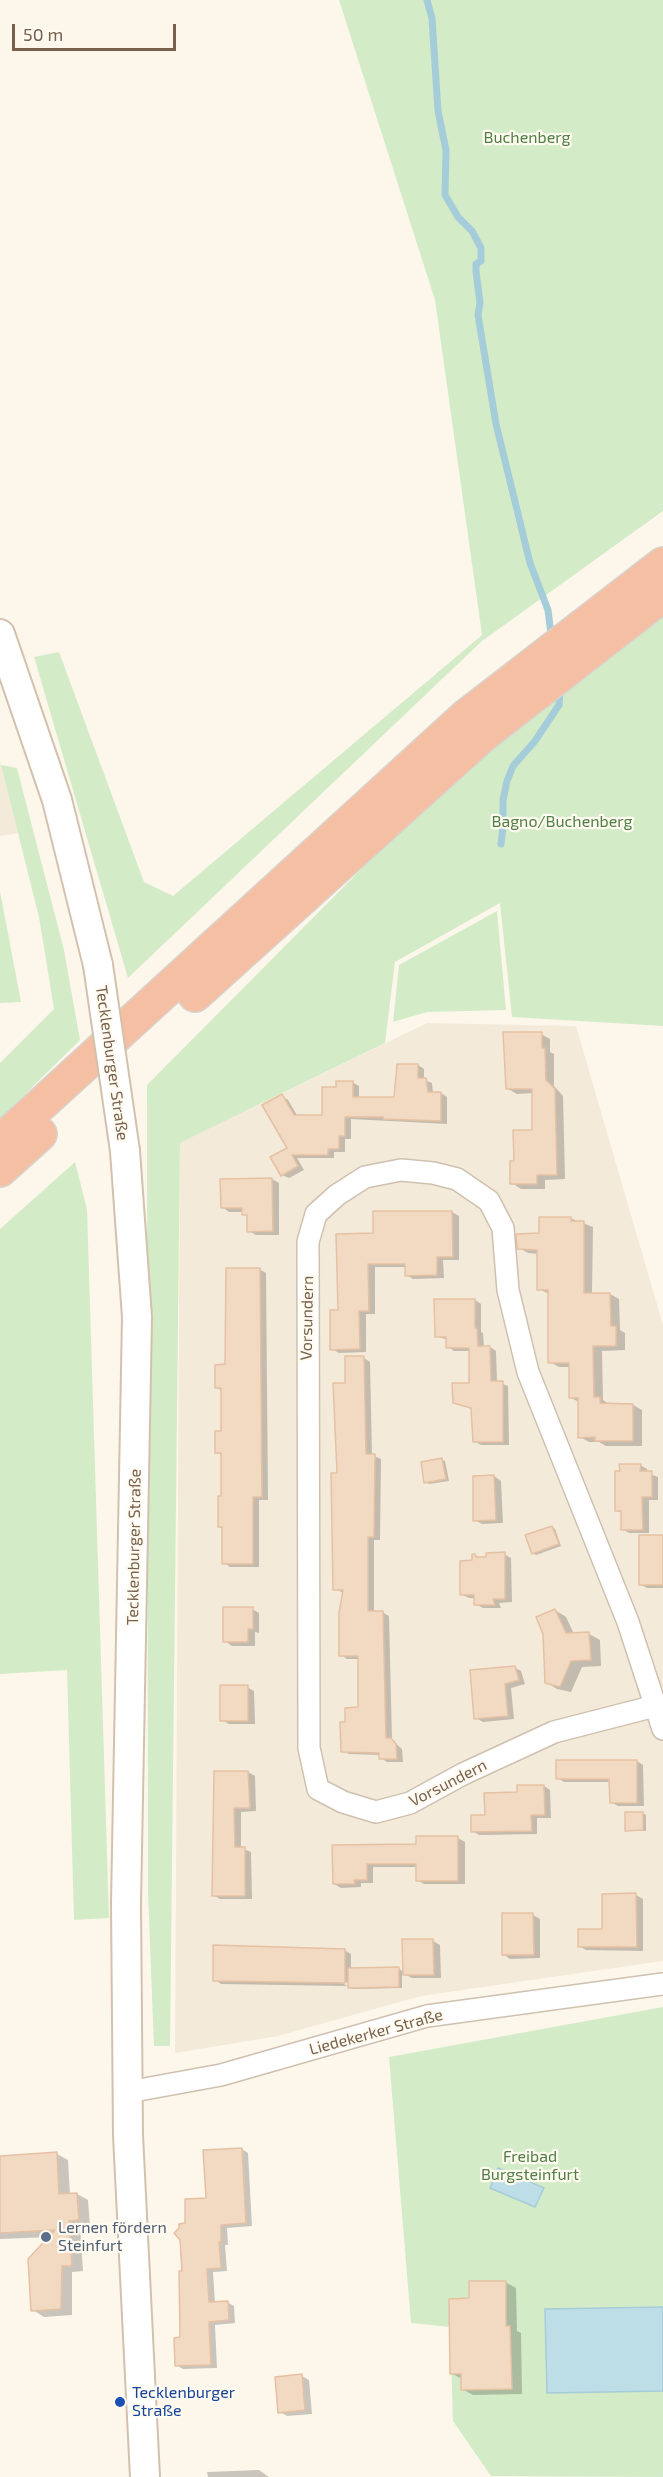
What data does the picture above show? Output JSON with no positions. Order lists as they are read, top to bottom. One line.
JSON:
{"streets":{"main road":["Tecklenburger Straße"],"street":["Vorsundern","Liedekerker Straße"]},"crossings":[["Tecklenburger Straße","Liedekerker Straße"]],"parks":["Buchenberg","Bagno/Buchenberg","Freibad Burgsteinfurt"],"places":["Lernen fördern Steinfurt","Tecklenburger Straße"],"scale_bar":"50 m"}
